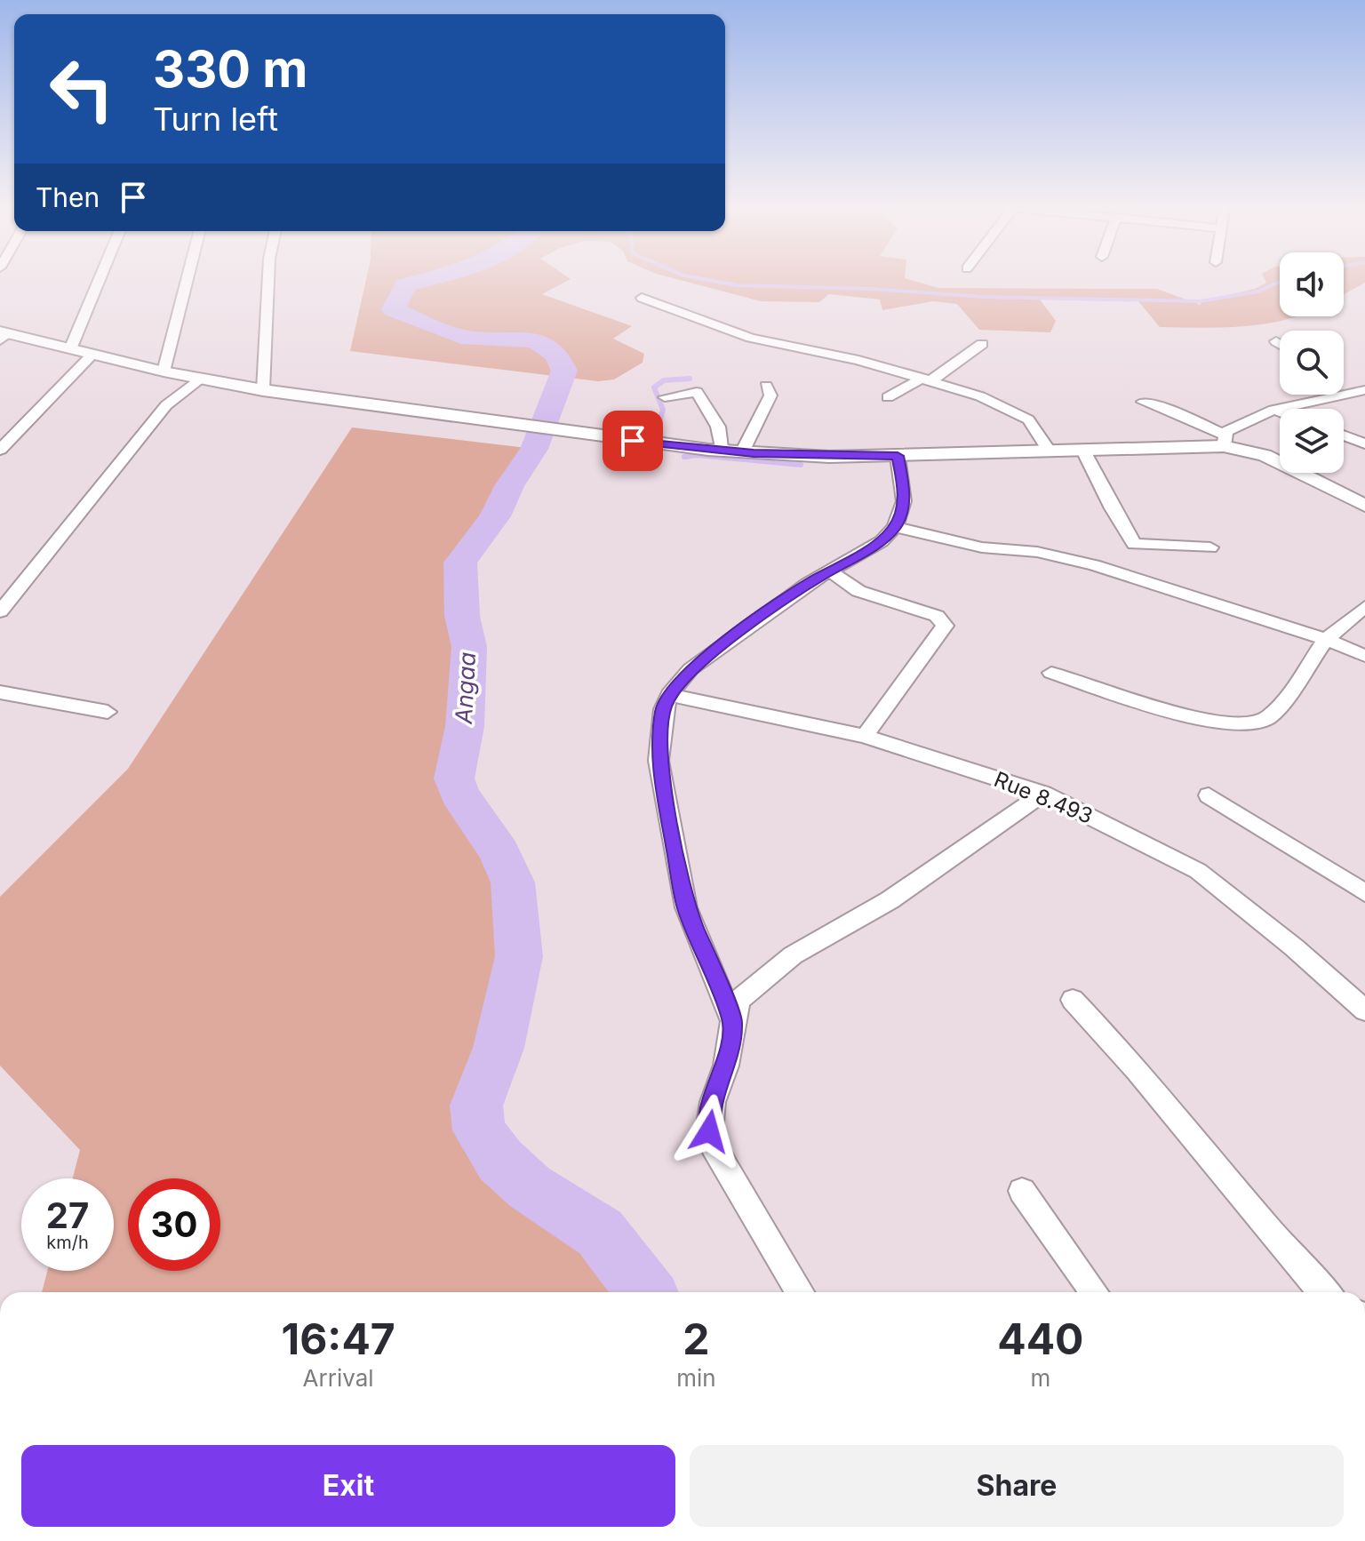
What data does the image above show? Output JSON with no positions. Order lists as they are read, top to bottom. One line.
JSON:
{"streets":{"street":["Rue 8.493"]},"water":["Angaa"],"page":{"turn":["330 m","Turn left"],"then":"Then","speed":"27 km/h","limit":"30","eta":["16:47","Arrival","2","min","440","m"],"buttons":["Exit","Share"]}}
